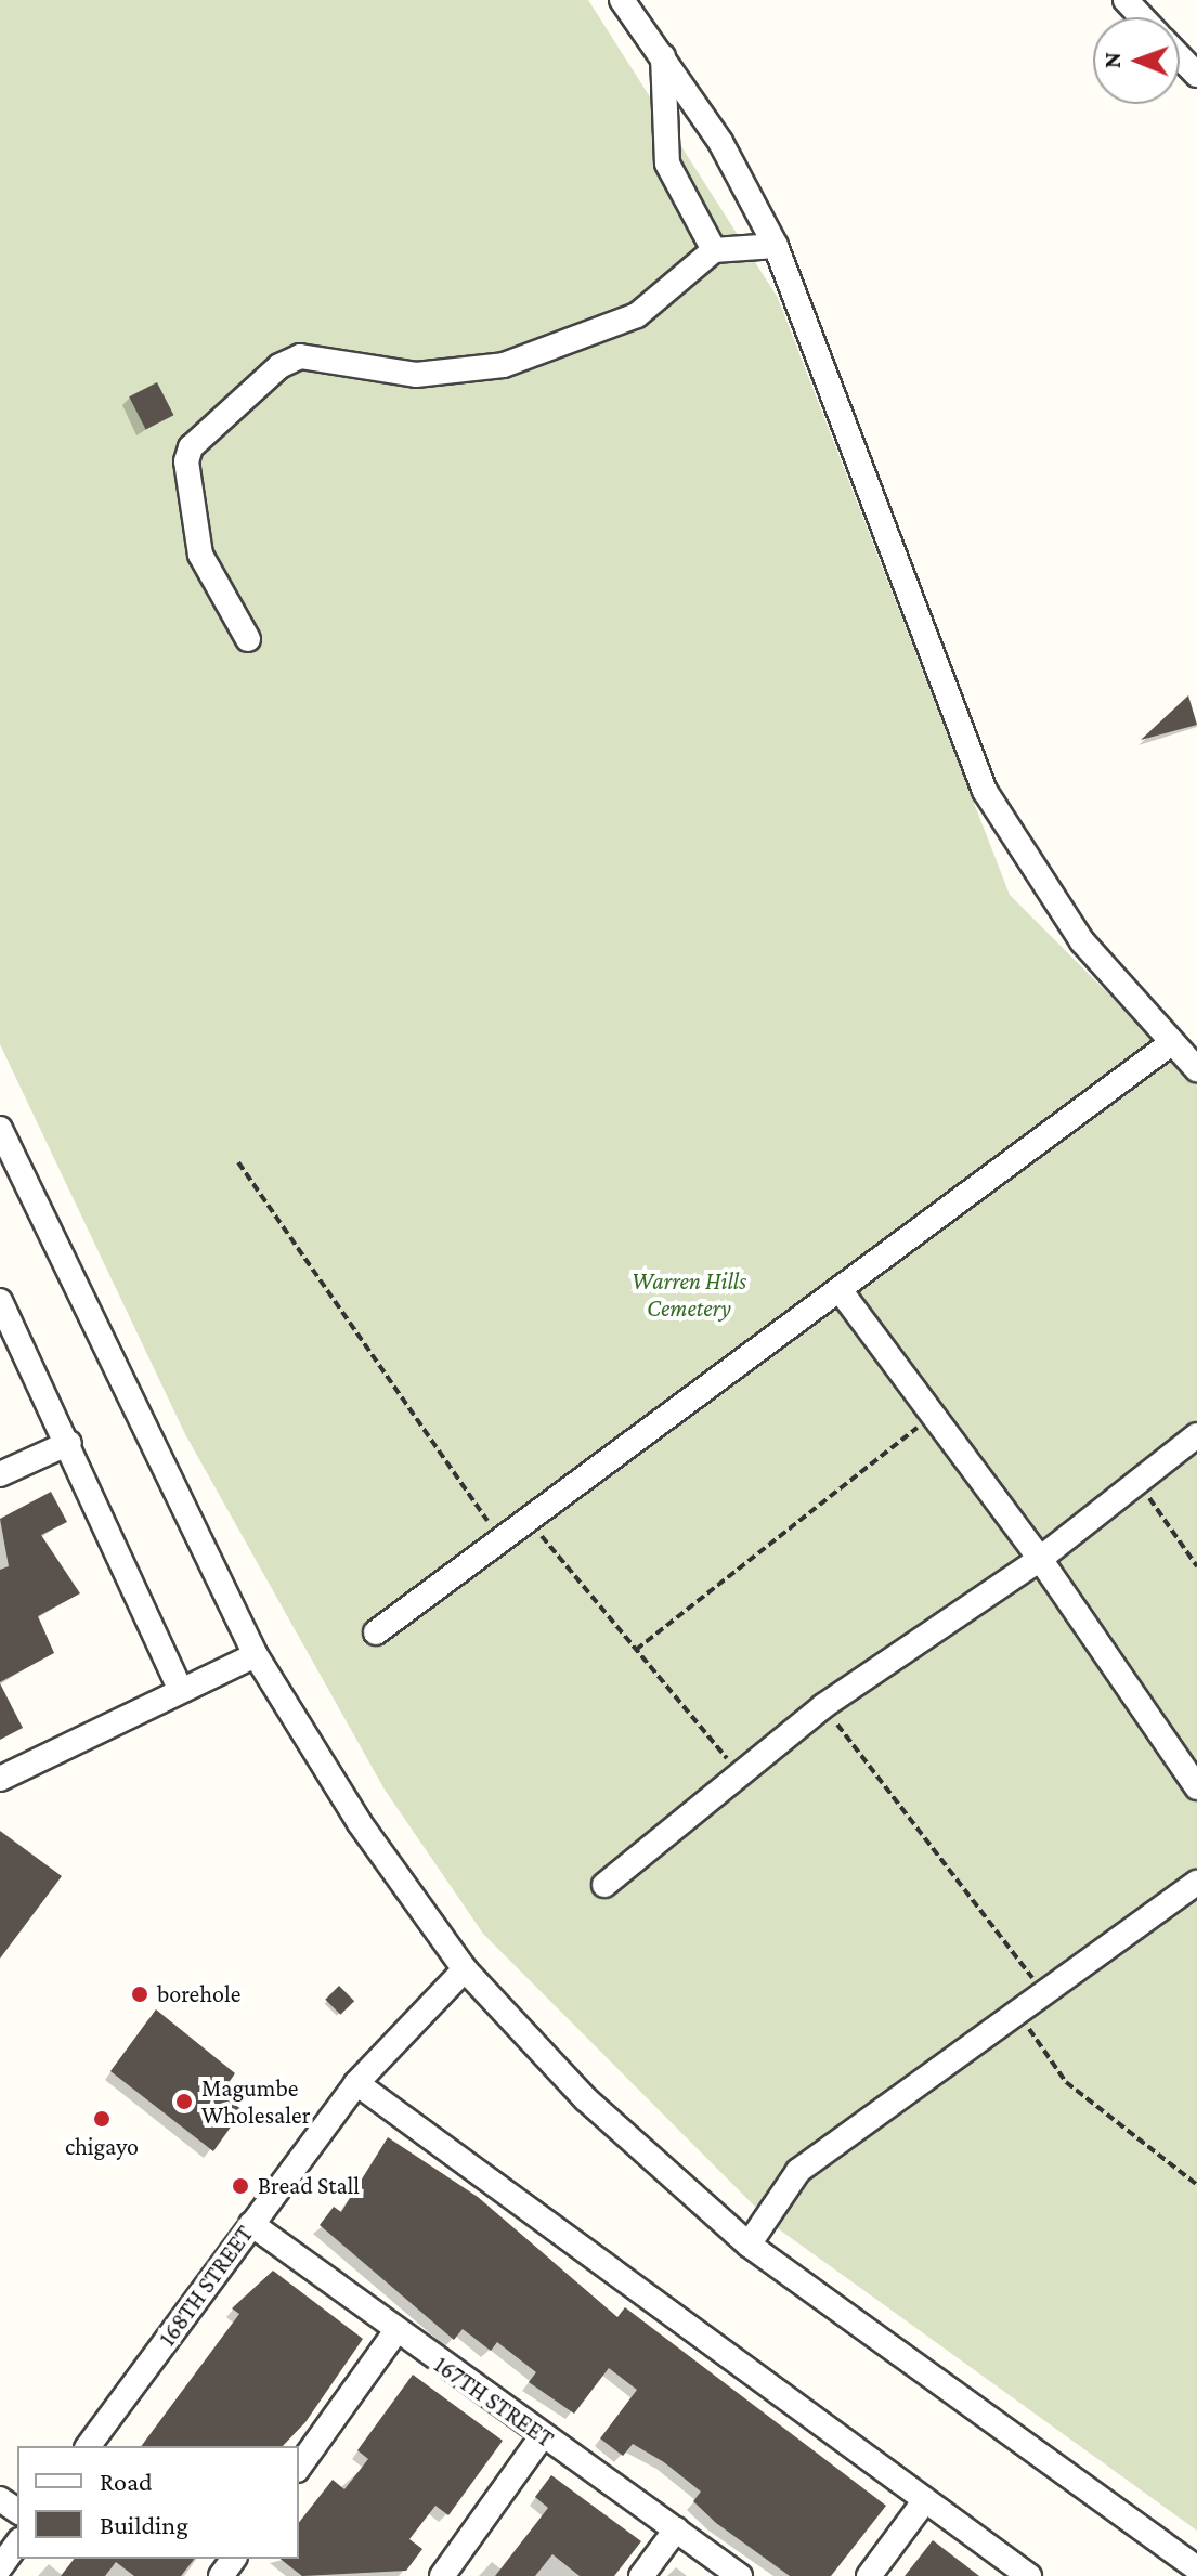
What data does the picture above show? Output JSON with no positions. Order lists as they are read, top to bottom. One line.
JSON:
{"streets":{"street":["168TH STREET","167TH STREET"]},"crossings":[["168TH STREET","167TH STREET"]],"parks":["Warren Hills Cemetery"],"places":["borehole","Magumbe Wholesaler","chigayo","Bread Stall"],"legend":["Road","Building"],"north":"left"}
